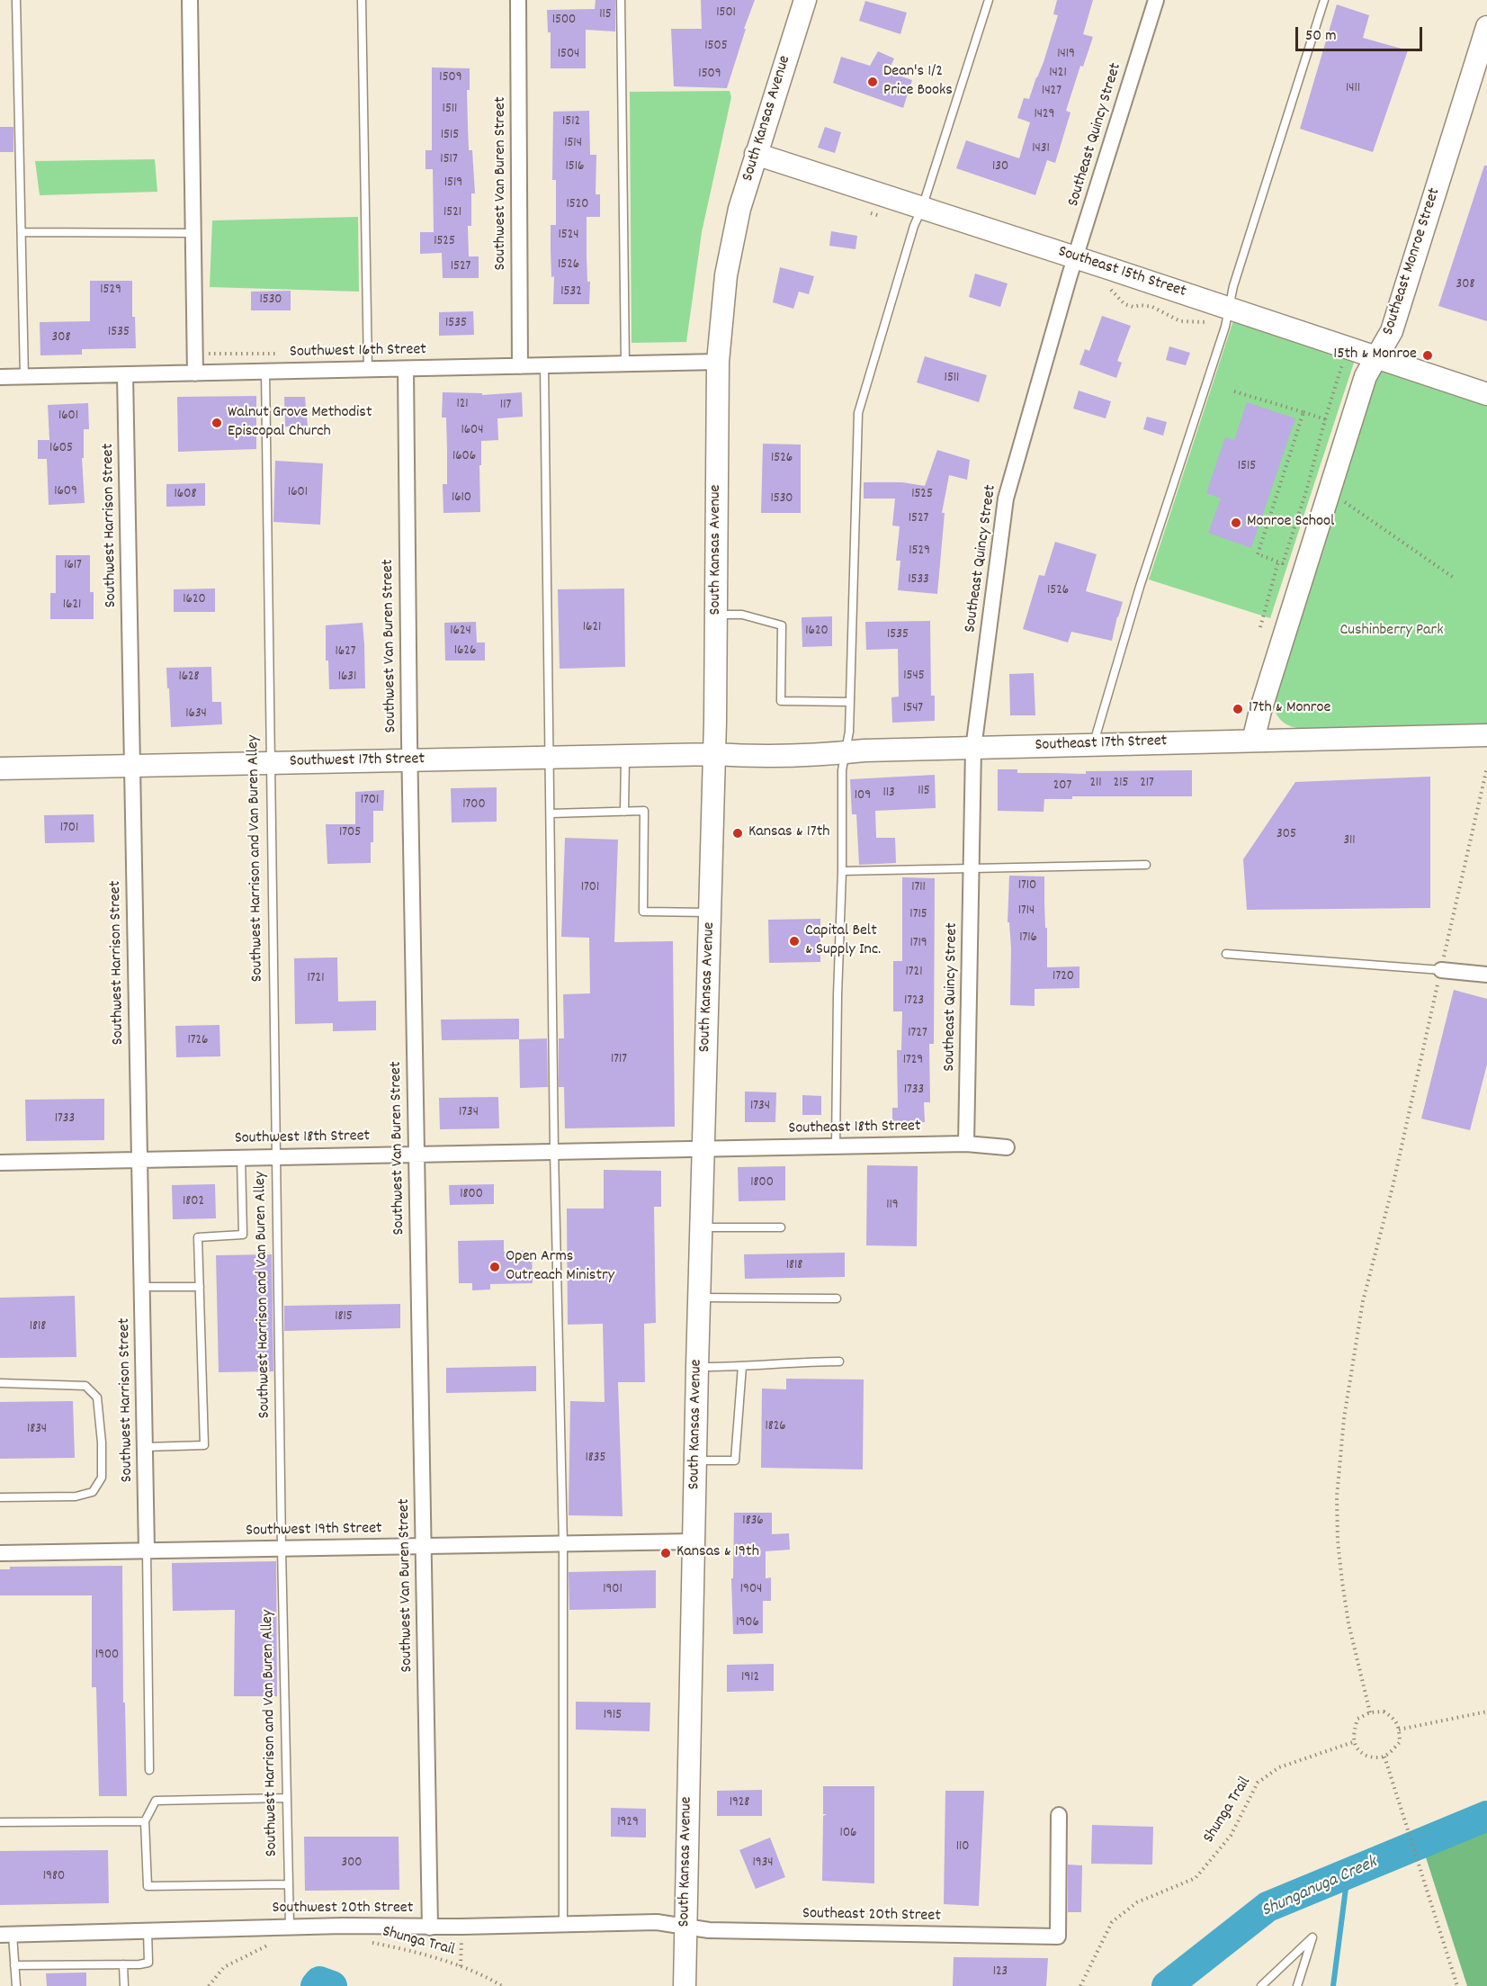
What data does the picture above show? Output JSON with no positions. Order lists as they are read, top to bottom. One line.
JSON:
{"streets":{"main road":["South Kansas Avenue","Southeast Monroe Street","Southeast 15th Street","Southeast 17th Street","Southwest 17th Street"],"street":["Southeast Quincy Street","Southwest Van Buren Street","Southwest 16th Street","Southwest Harrison Street","Southeast 18th Street","Southwest 18th Street","Southwest 19th Street","Southwest 20th Street","Southeast 20th Street"],"lane":["Southwest Harrison and Van Buren Alley"],"path":["Shunga Trail"]},"crossings":[["South Kansas Avenue","Southeast 15th Street"],["South Kansas Avenue","Southwest 16th Street"],["South Kansas Avenue","Southeast 17th Street"],["South Kansas Avenue","Southwest 17th Street"],["South Kansas Avenue","Southeast 18th Street"],["South Kansas Avenue","Southwest 18th Street"],["South Kansas Avenue","Southwest 19th Street"],["South Kansas Avenue","Southwest 20th Street"],["South Kansas Avenue","Southeast 20th Street"],["Southeast Quincy Street","Southeast 15th Street"],["Southeast Quincy Street","Southeast 17th Street"],["Southeast Quincy Street","Southeast 18th Street"],["Southwest Van Buren Street","Southwest 16th Street"],["Southwest Van Buren Street","Southwest 17th Street"],["Southwest Van Buren Street","Southwest 18th Street"],["Southwest Van Buren Street","Southwest 19th Street"],["Southwest Van Buren Street","Southwest 20th Street"],["Southeast Monroe Street","Southeast 15th Street"],["Southeast Monroe Street","Southeast 17th Street"],["Southwest 16th Street","Southwest Harrison Street"],["Southwest 16th Street","Southwest Harrison and Van Buren Alley"],["Southwest Harrison Street","Southwest 17th Street"],["Southwest Harrison Street","Southwest 18th Street"],["Southwest Harrison Street","Southwest 19th Street"],["Southeast 17th Street","Southwest 17th Street"],["Southwest 17th Street","Southwest Harrison and Van Buren Alley"],["Southwest Harrison and Van Buren Alley","Southwest 18th Street"],["Southwest Harrison and Van Buren Alley","Southwest 19th Street"],["Southwest Harrison and Van Buren Alley","Southwest 20th Street"],["Southeast 18th Street","Southwest 18th Street"],["Southwest 20th Street","Southeast 20th Street"]],"water":["Shunganuga Creek"],"parks":["Cushinberry Park"],"places":["Dean's 1/2 Price Books","15th & Monroe","Walnut Grove Methodist Episcopal Church","Monroe School","17th & Monroe","Kansas & 17th","Capital Belt & Supply Inc.","Open Arms Outreach Ministry","Kansas & 19th"],"house_numbers":["1501","115","1500","1505","1504","1419","1421","1509","1509","1411","1427","1511","1429","1512","1515","1514","1431","1517","1516","130","1519","1520","1521","1524","1525","1526","1527","308","1529","1532","1530","1535","1535","308","1511","121","117","1601","1604","1605","1606","1526","1515","1609","1601","1608","1525","1610","1530","1527","1529","1617","1533","1526","1620","1621","1621","1624","1620","1535","1626","1627","1545","1628","1631","1547","1634","211","215","217","207","115","113","109","1701","1700","1701","1705","305","311","1710","1701","1711","1714","1715","1716","1719","1721","1720","1721","1723","1727","1726","1717","1729","1733","1734","1734","1733","1800","1800","1802","119","1818","1815","1818","1826","1834","1835","1836","1901","1904","1906","1900","1912","1915","1928","1929","106","110","300","1934","1980","123"],"scale_bar":"50 m"}
